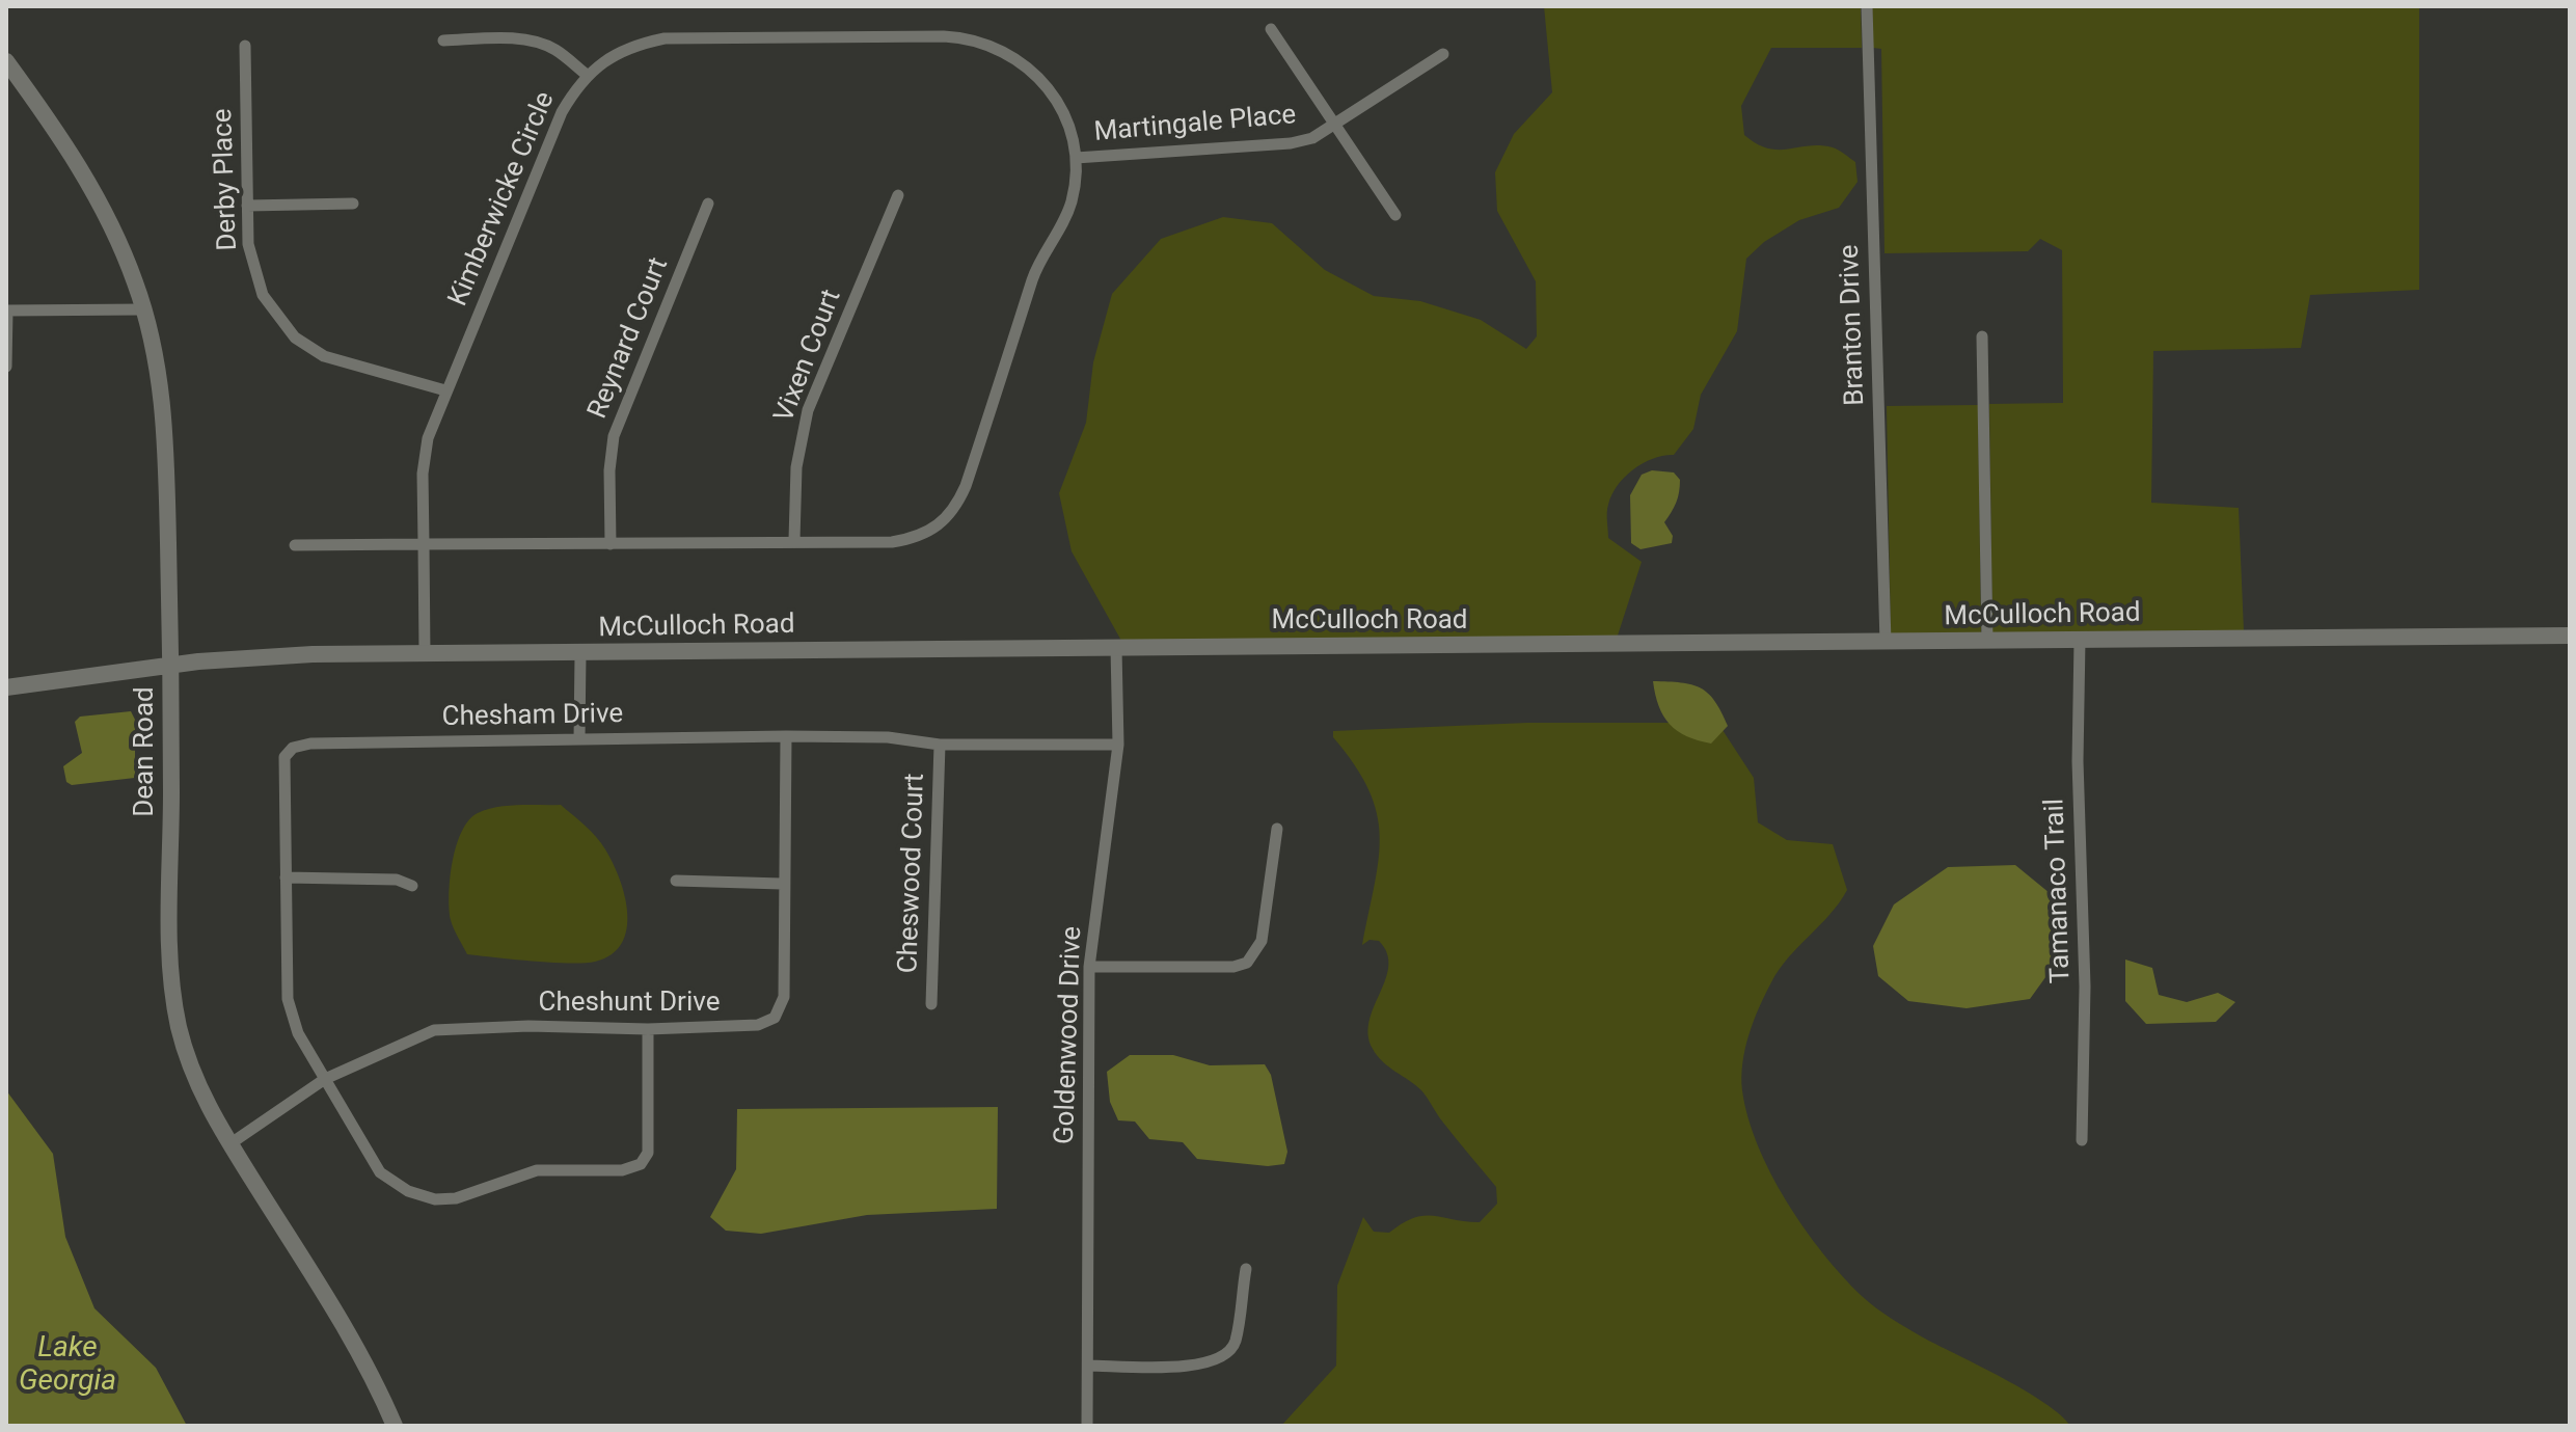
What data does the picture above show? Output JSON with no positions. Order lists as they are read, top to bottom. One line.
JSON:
{"streets":{"street":["Martingale Place","Derby Place","Kimberwicke Circle","Branton Drive","Reynard Court","Vixen Court","McCulloch Road","Chesham Drive","Dean Road","Cheswood Court","Tamanaco Trail","Cheshunt Drive","Goldenwood Drive"]},"crossings":[["Martingale Place","Kimberwicke Circle"],["Derby Place","Kimberwicke Circle"],["Kimberwicke Circle","Reynard Court"],["Kimberwicke Circle","Vixen Court"],["Branton Drive","McCulloch Road"],["McCulloch Road","Dean Road"],["McCulloch Road","Tamanaco Trail"],["McCulloch Road","Goldenwood Drive"],["Chesham Drive","Cheswood Court"],["Chesham Drive","Cheshunt Drive"],["Chesham Drive","Goldenwood Drive"],["Dean Road","Cheshunt Drive"]],"water":["Lake Georgia"]}
